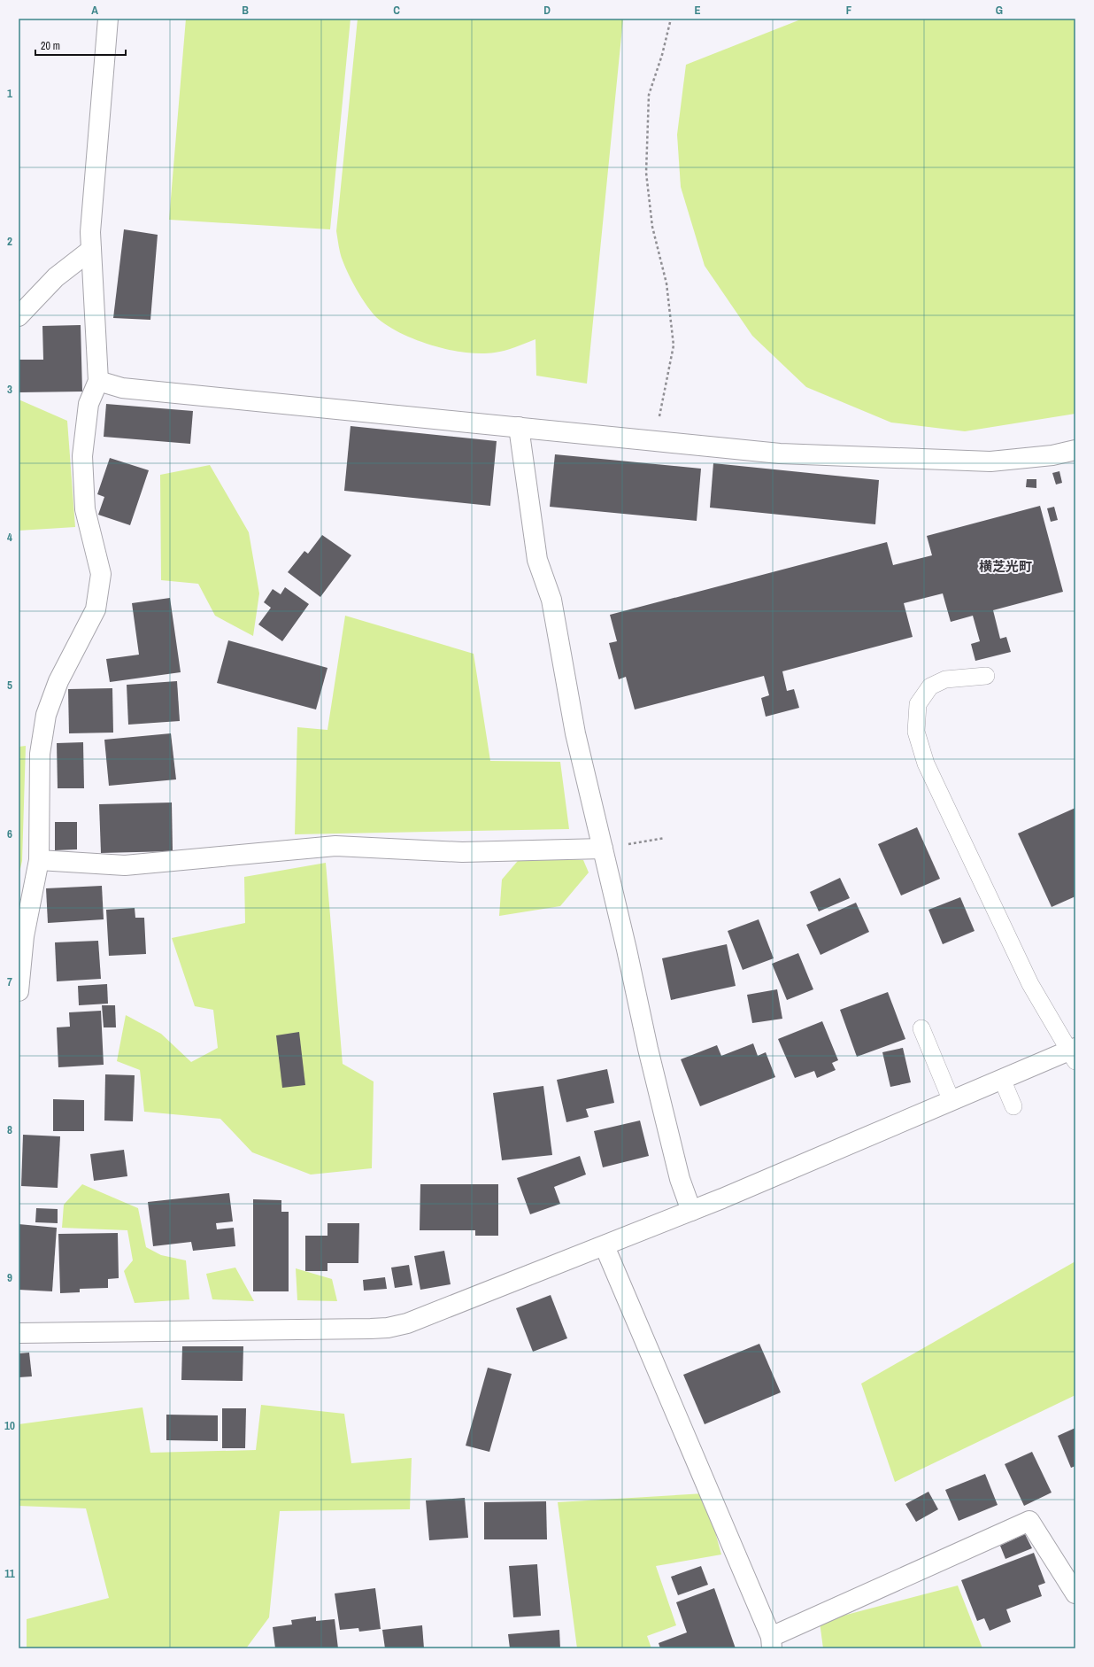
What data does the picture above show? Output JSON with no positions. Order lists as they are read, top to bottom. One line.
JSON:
{"districts":["横芝光町"],"scale_bar":"20 m","grid":{"columns":["A","B","C","D","E","F","G"],"rows":["1","2","3","4","5","6","7","8","9","10","11"]}}
